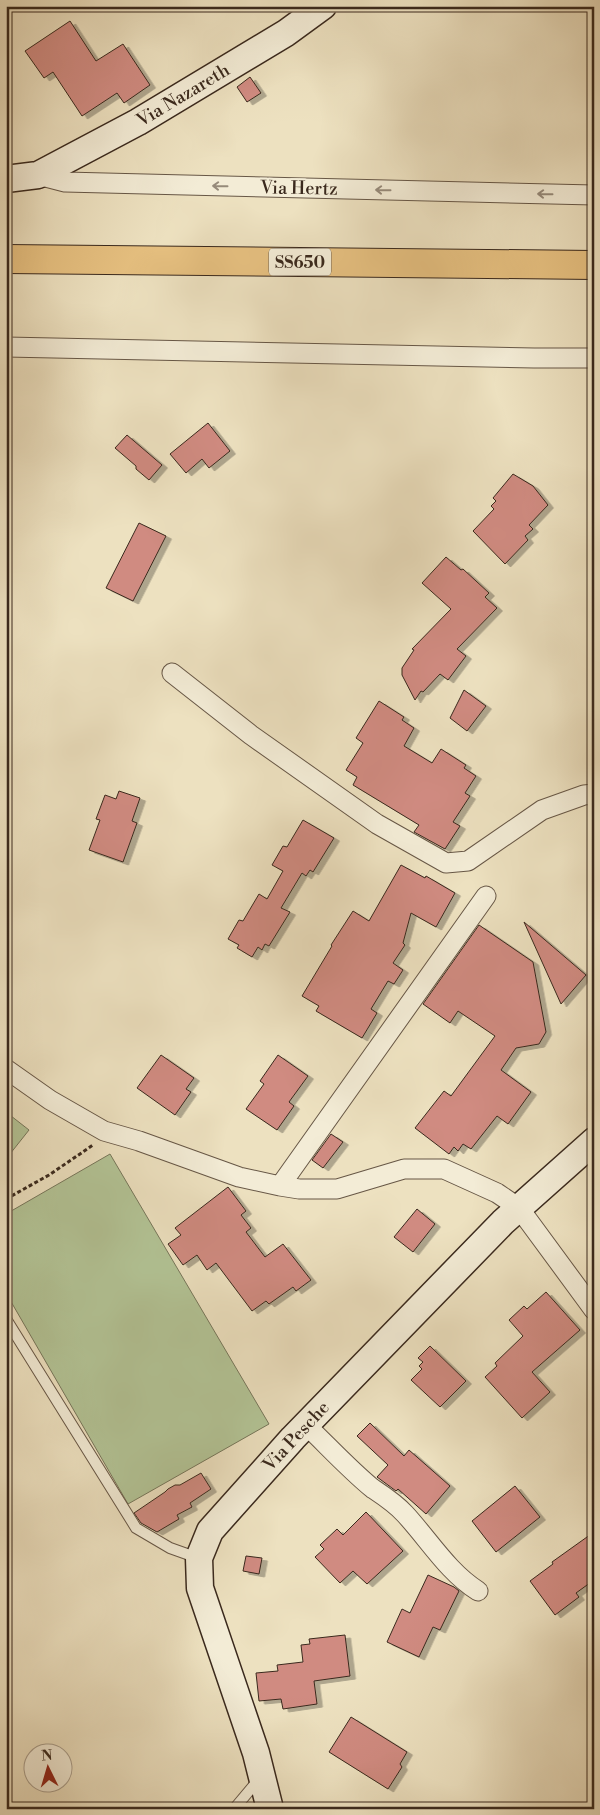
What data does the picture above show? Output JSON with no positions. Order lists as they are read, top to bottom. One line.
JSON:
{"streets":{"highway":["SS650"],"street":["Via Nazareth","Via Hertz","Via Pesche"]},"crossings":[["Via Nazareth","Via Hertz"]],"north":"top"}
